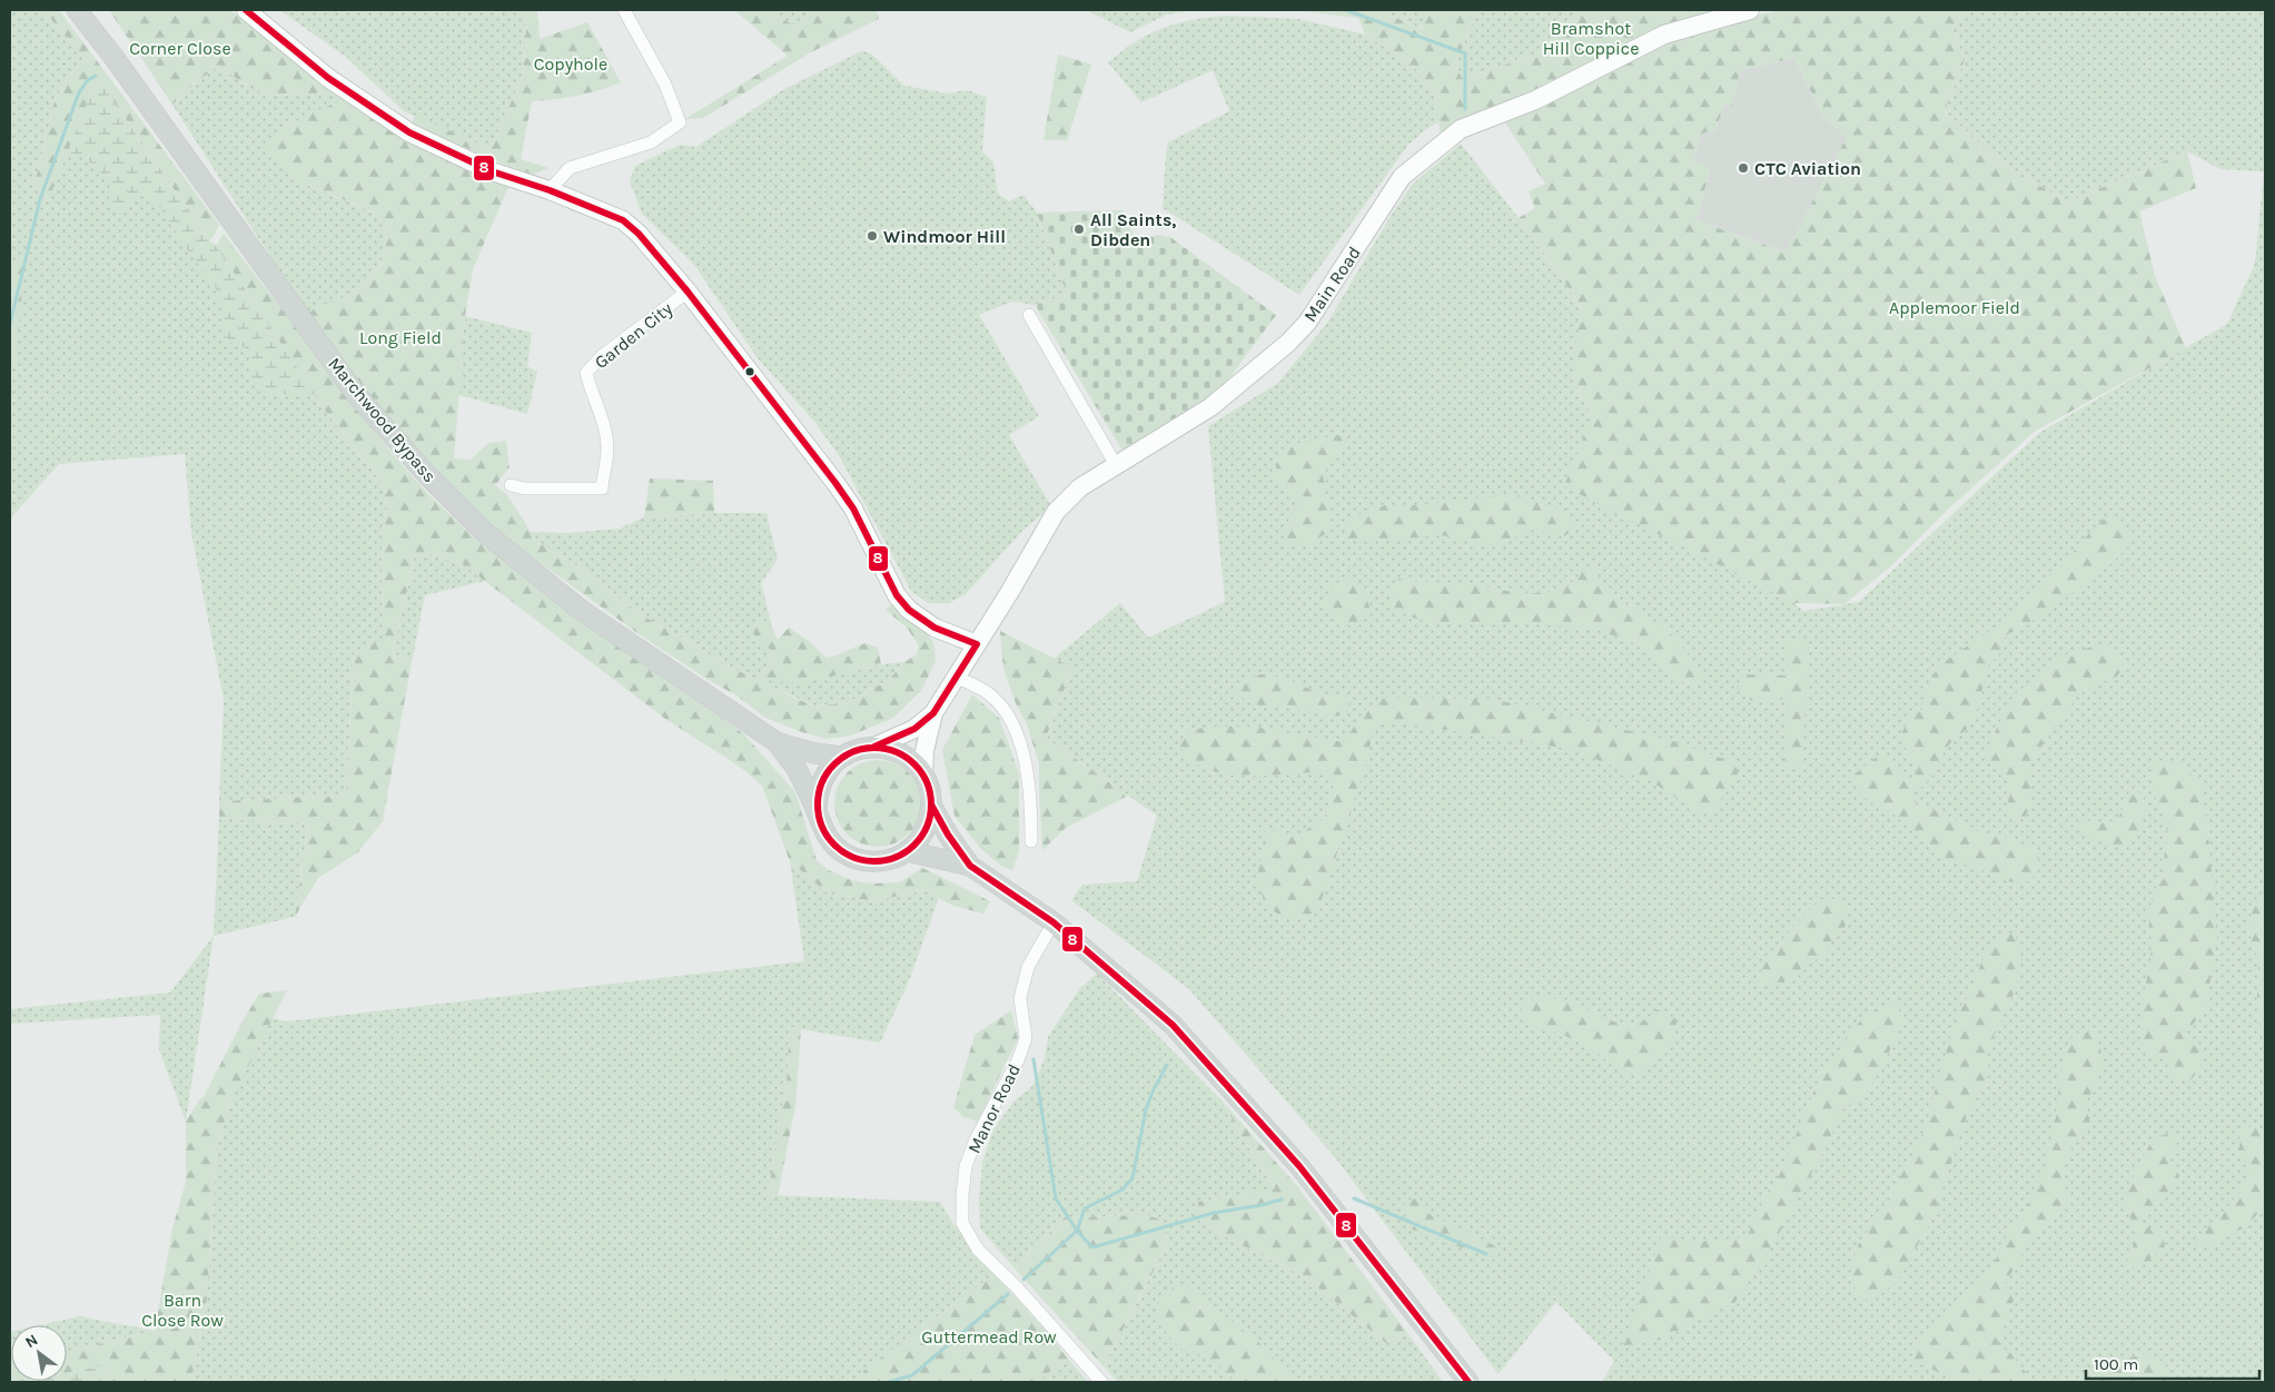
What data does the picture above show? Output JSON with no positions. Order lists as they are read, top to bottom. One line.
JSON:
{"streets":{"main road":["Marchwood Bypass"],"street":["Main Road","Garden City","Manor Road"]},"crossings":[["Main Road","Marchwood Bypass"]],"parks":["Bramshot Hill Coppice","Corner Close","Copyhole","Applemoor Field","Long Field","Barn Close Row","Guttermead Row"],"places":["CTC Aviation","All Saints, Dibden","Windmoor Hill"],"lines":["transit line 8"],"scale_bar":"100 m","north":"top left"}
